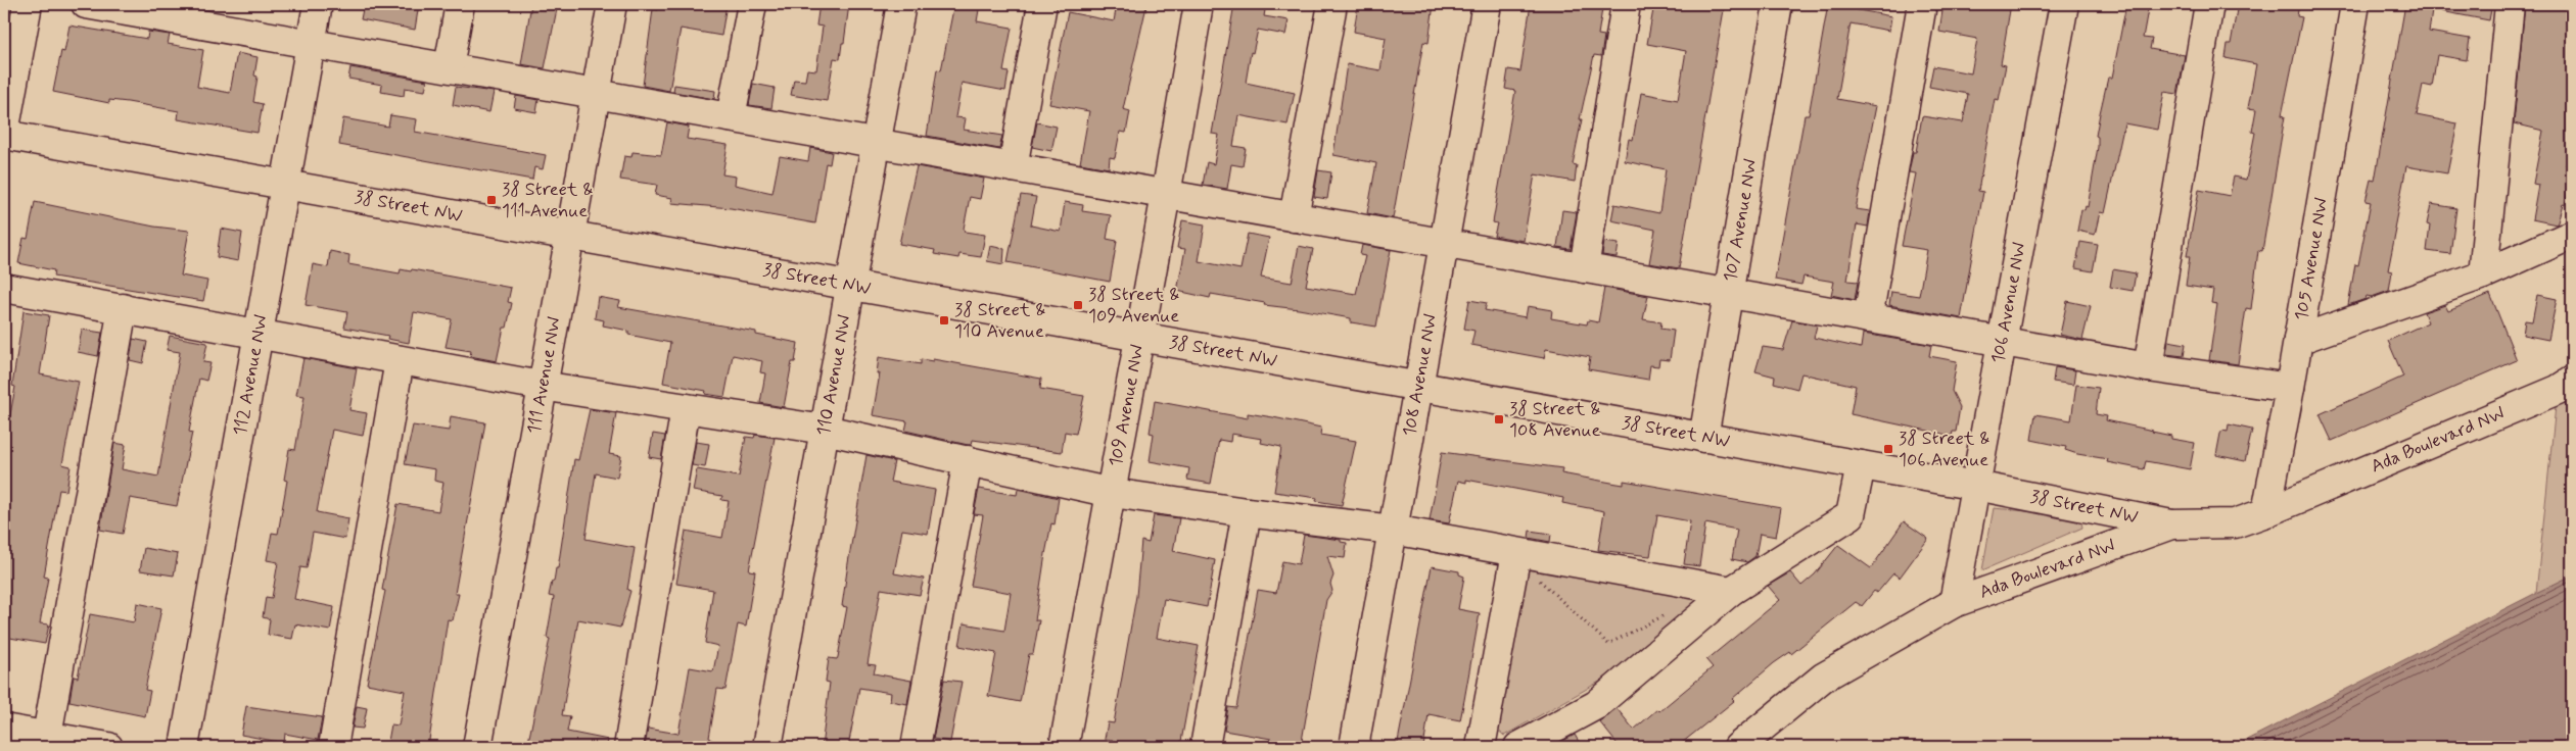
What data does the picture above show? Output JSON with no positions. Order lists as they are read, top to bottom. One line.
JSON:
{"streets":{"street":["38 Street NW","107 Avenue NW","105 Avenue NW","106 Avenue NW","112 Avenue NW","111 Avenue NW","110 Avenue NW","108 Avenue NW","109 Avenue NW","Ada Boulevard NW"]},"crossings":[["38 Street NW","107 Avenue NW"],["38 Street NW","106 Avenue NW"],["38 Street NW","112 Avenue NW"],["38 Street NW","111 Avenue NW"],["38 Street NW","110 Avenue NW"],["38 Street NW","108 Avenue NW"],["38 Street NW","109 Avenue NW"],["38 Street NW","Ada Boulevard NW"],["105 Avenue NW","Ada Boulevard NW"],["106 Avenue NW","Ada Boulevard NW"]],"places":{"transit":["38 Street & 111 Avenue","38 Street & 109 Avenue","38 Street & 110 Avenue","38 Street & 108 Avenue","38 Street & 106 Avenue"]}}
